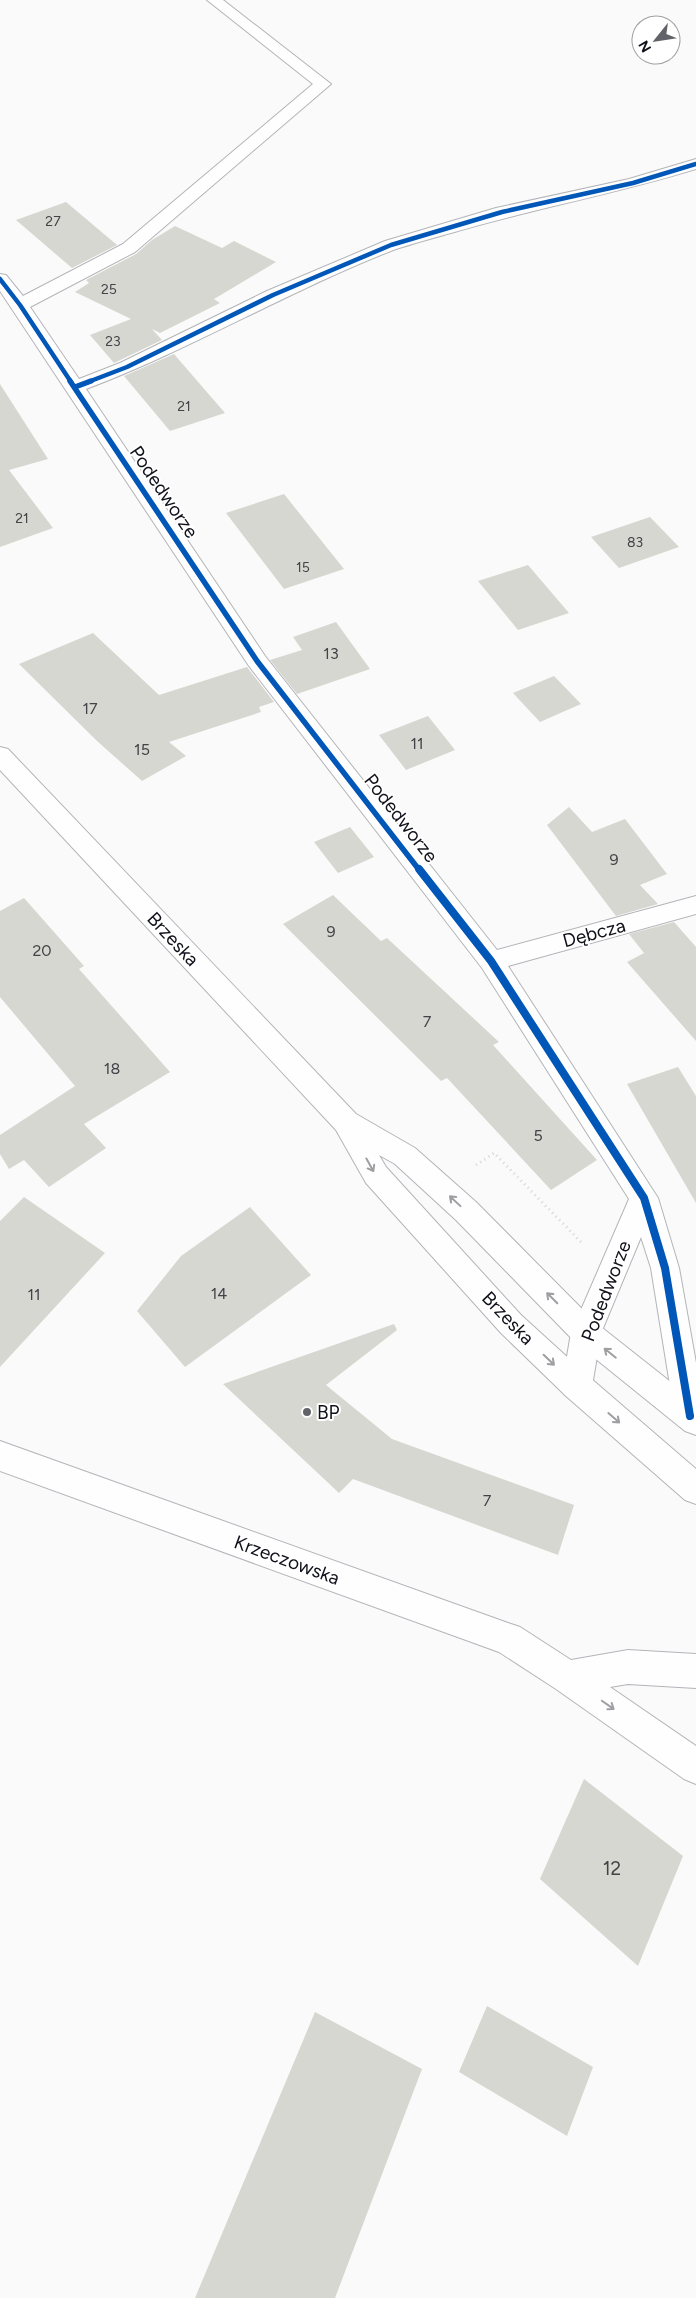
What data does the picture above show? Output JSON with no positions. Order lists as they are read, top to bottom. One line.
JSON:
{"streets":{"street":["Podedworze","Dębcza","Brzeska","Krzeczowska"]},"crossings":[["Podedworze","Dębcza"],["Podedworze","Brzeska"]],"places":["BP"],"house_numbers":["27","25","23","21","21","83","15","13","17","11","15","9","9","20","7","18","5","14","11","7","12"],"north":"bottom left"}
